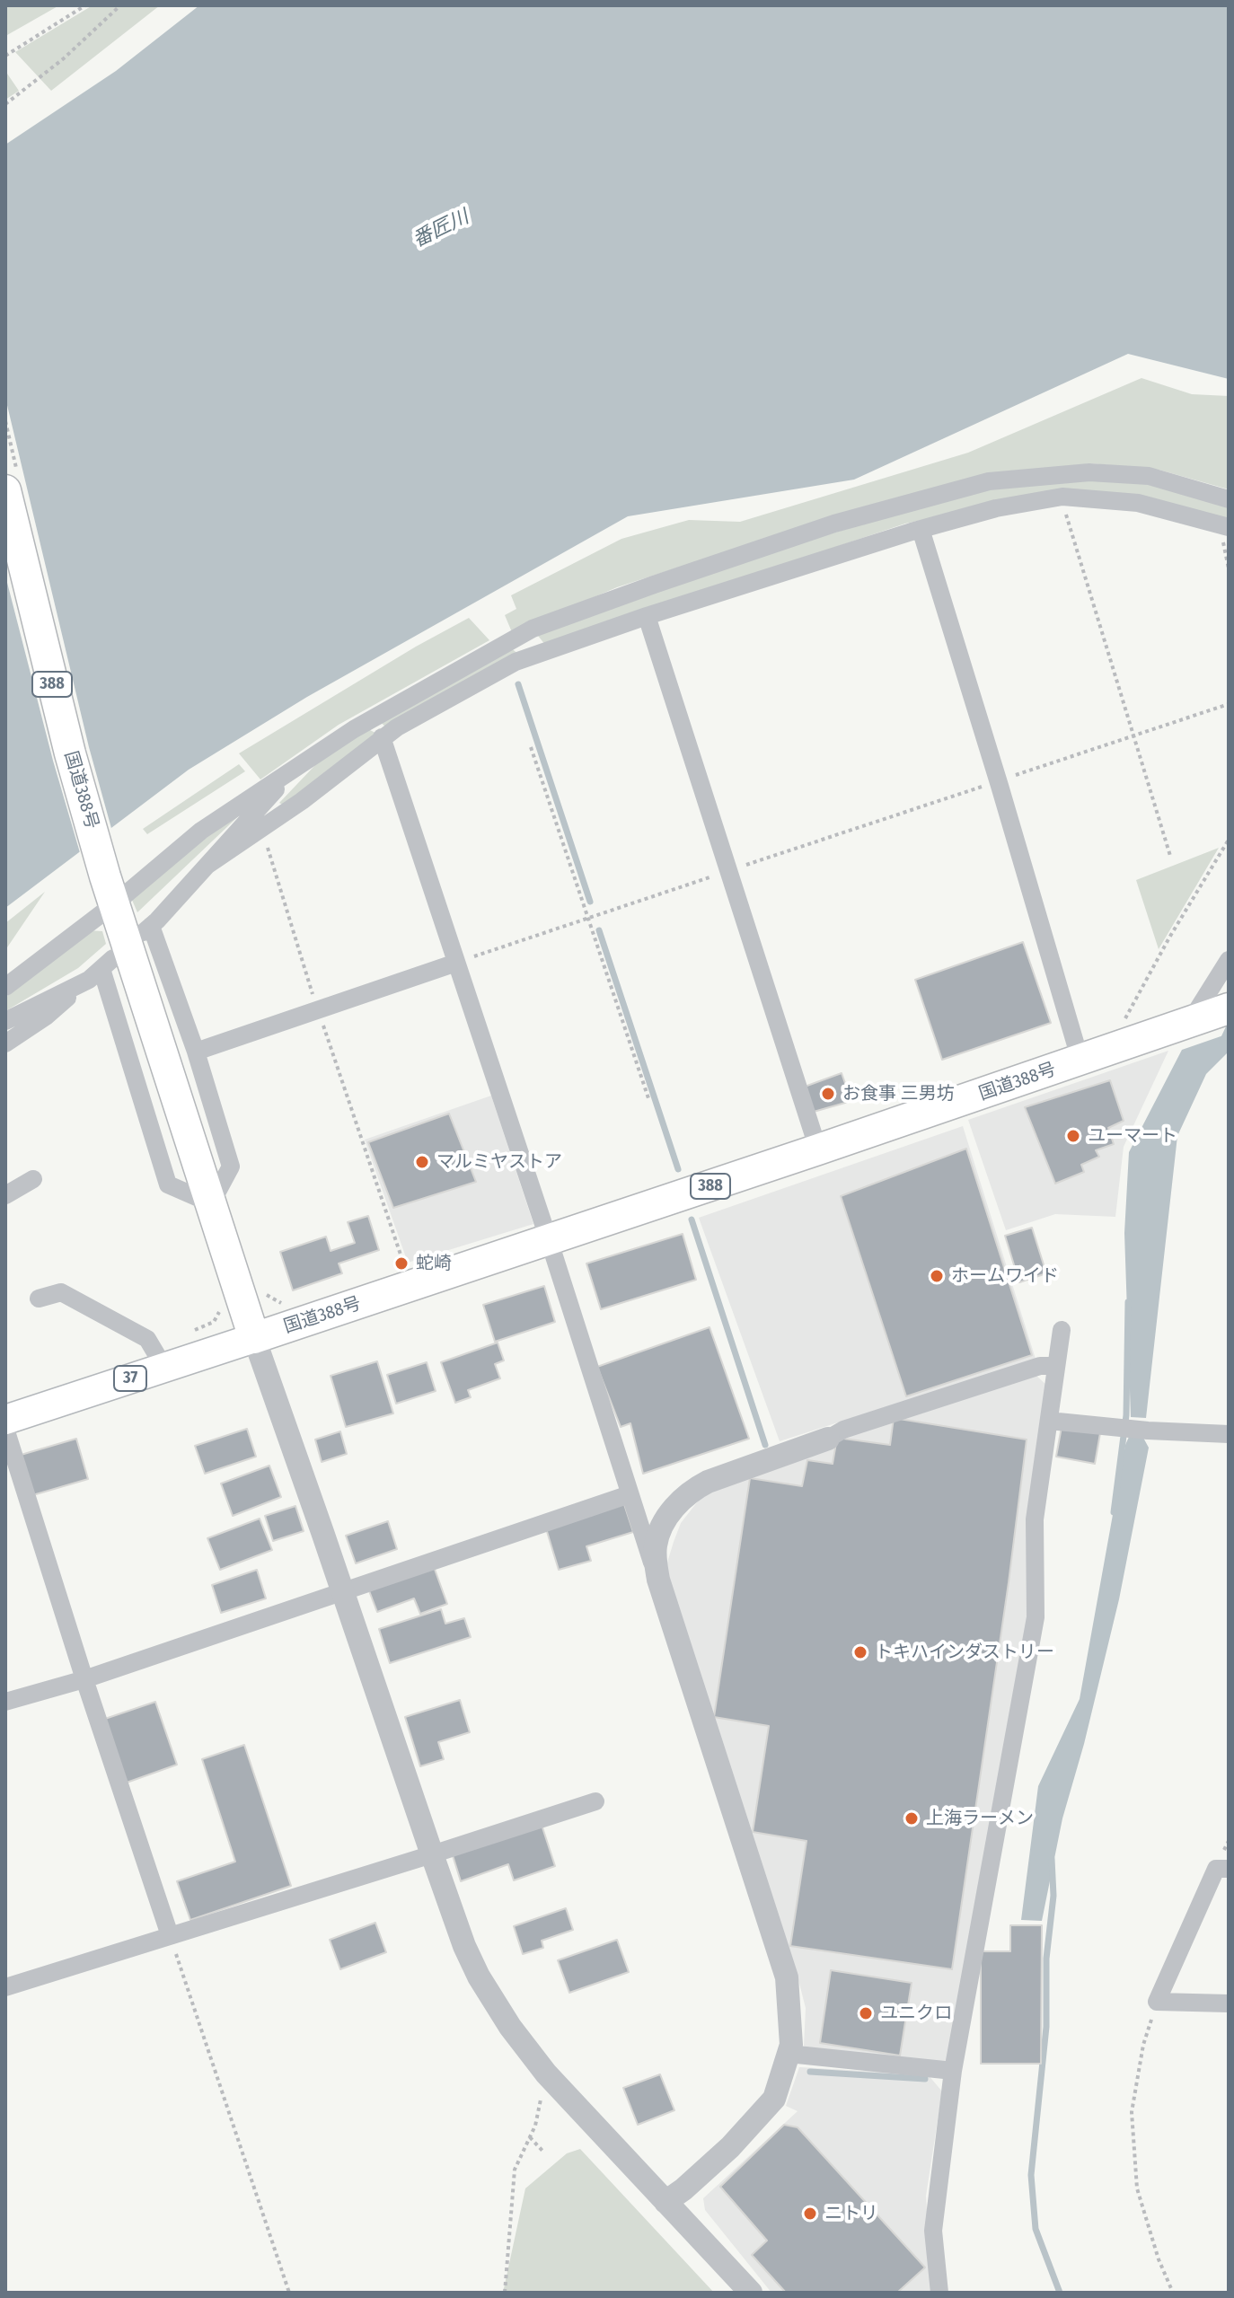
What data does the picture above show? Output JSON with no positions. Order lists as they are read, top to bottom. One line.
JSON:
{"streets":{"highway":["388","国道388号"],"main road":["37"]},"crossings":[["国道388号","37"]],"water":["番匠川"],"places":["お食事 三男坊","ユーマート","マルミヤストア","蛇崎","ホームワイド","トキハインダストリー","上海ラーメン","ユニクロ","ニトリ"]}
